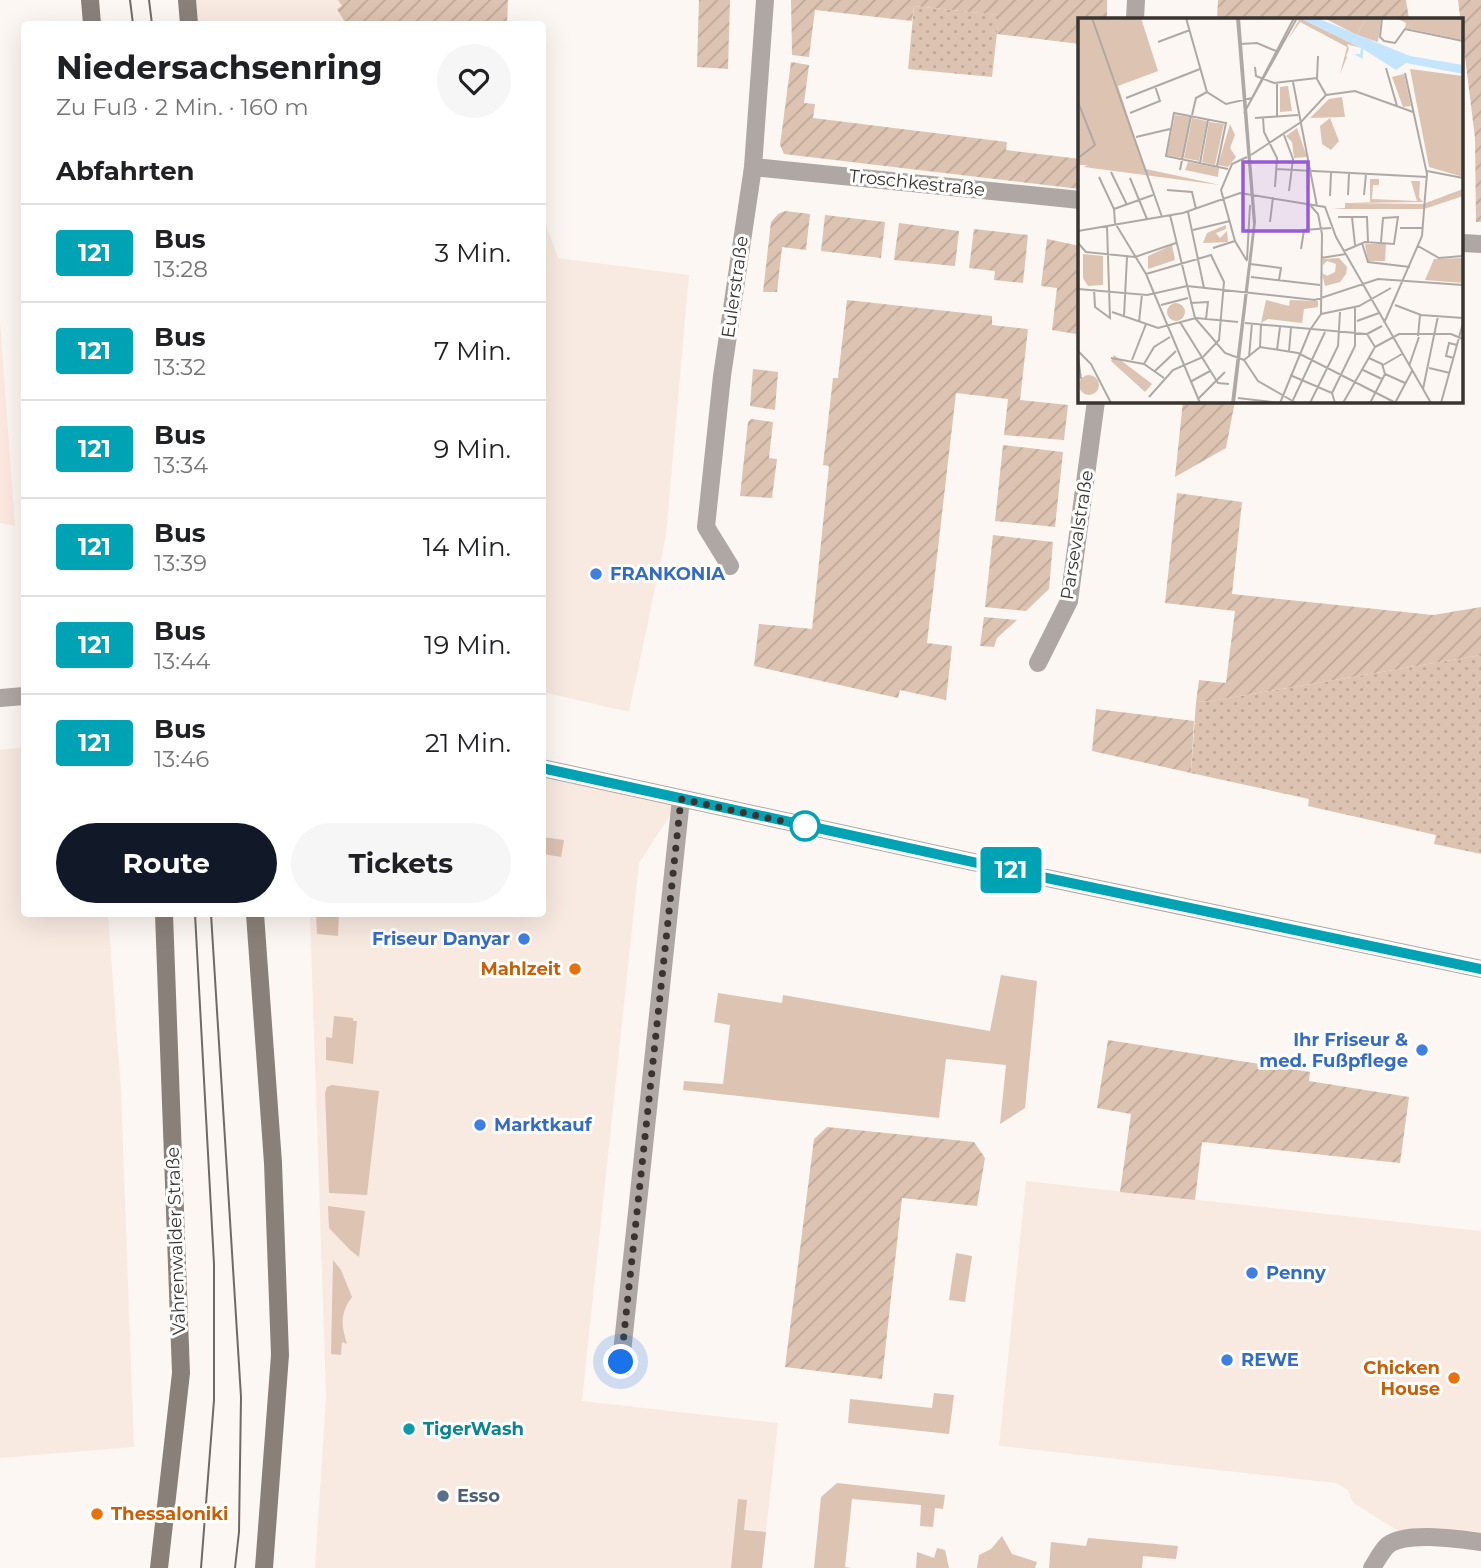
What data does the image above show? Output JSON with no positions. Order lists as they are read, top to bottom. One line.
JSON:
{"streets":{"main road":["Vahrenwalder Straße"],"street":["Troschkestraße","Eulerstraße","Parsevalstraße"]},"crossings":[["Troschkestraße","Eulerstraße"]],"places":["FRANKONIA","Friseur Danyar","Mahlzeit","Ihr Friseur & med. Fußpflege","Marktkauf","Penny","REWE","Chicken House","TigerWash","Esso","Thessaloniki"],"lines":["bus line 121"],"page":{"on_map":"121","heading":[["Niedersachsenring","Zu Fuß · 2 Min. · 160 m"],"Abfahrten"],"list":[{"mark":"121","name":"Bus","note":"13:28","value":"3 Min."},{"mark":"121","name":"Bus","note":"13:32","value":"7 Min."},{"mark":"121","name":"Bus","note":"13:34","value":"9 Min."},{"mark":"121","name":"Bus","note":"13:39","value":"14 Min."},{"mark":"121","name":"Bus","note":"13:44","value":"19 Min."},{"mark":"121","name":"Bus","note":"13:46","value":"21 Min."}],"buttons":["Route","Tickets"]}}
